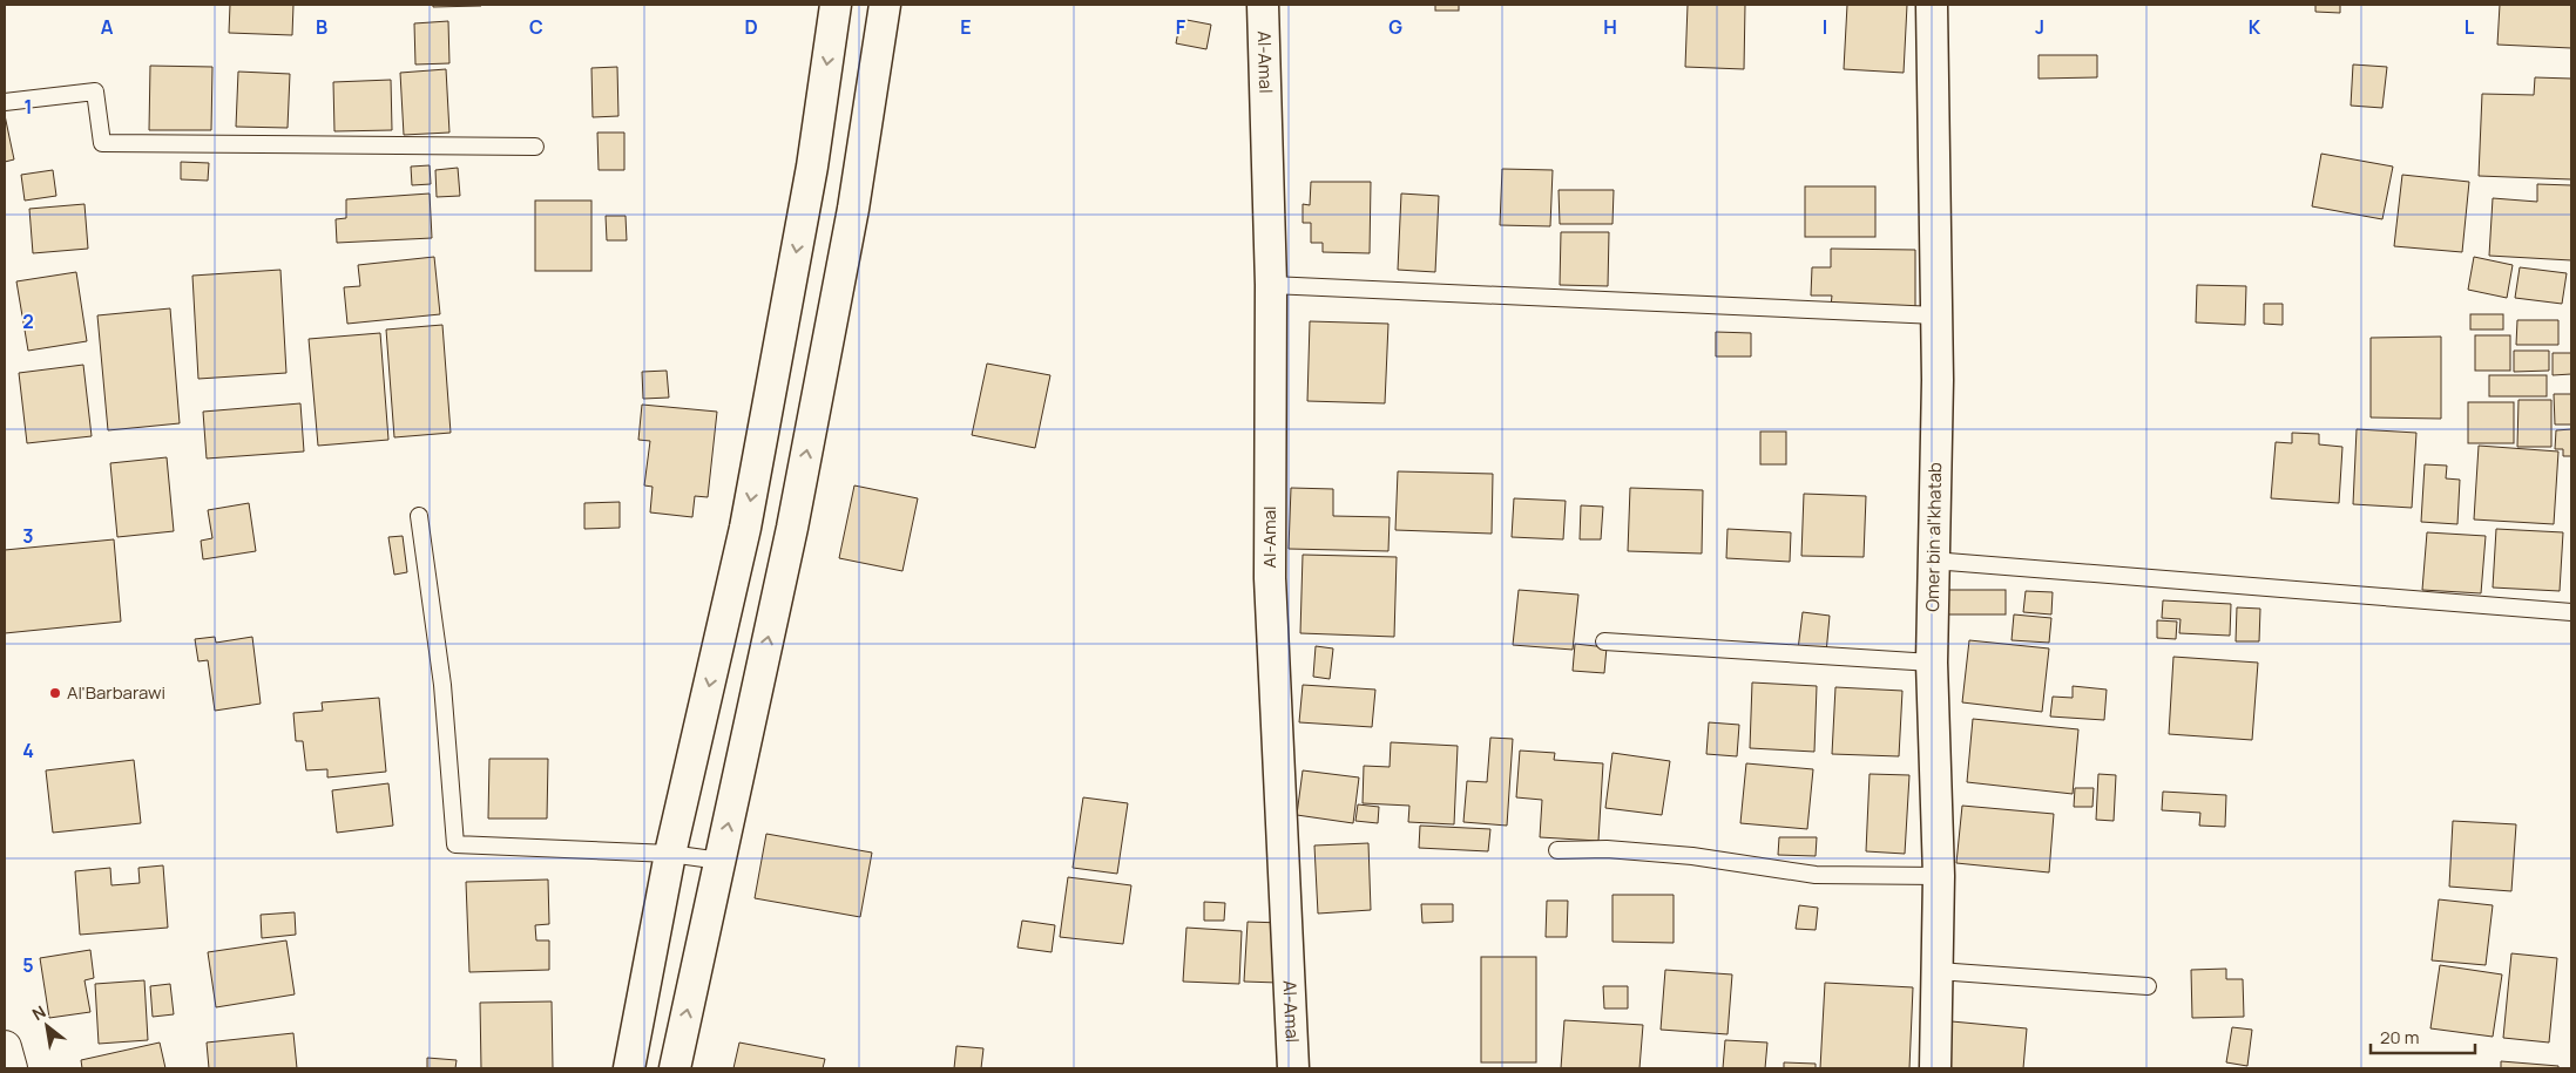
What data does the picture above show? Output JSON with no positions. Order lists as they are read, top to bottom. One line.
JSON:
{"streets":{"street":["Al-Amal","Omer bin al'khatab"]},"places":["Al'Barbarawi"],"scale_bar":"20 m","north":"top left","grid":{"columns":["A","B","C","D","E","F","G","H","I","J","K","L"],"rows":["1","2","3","4","5"]}}
